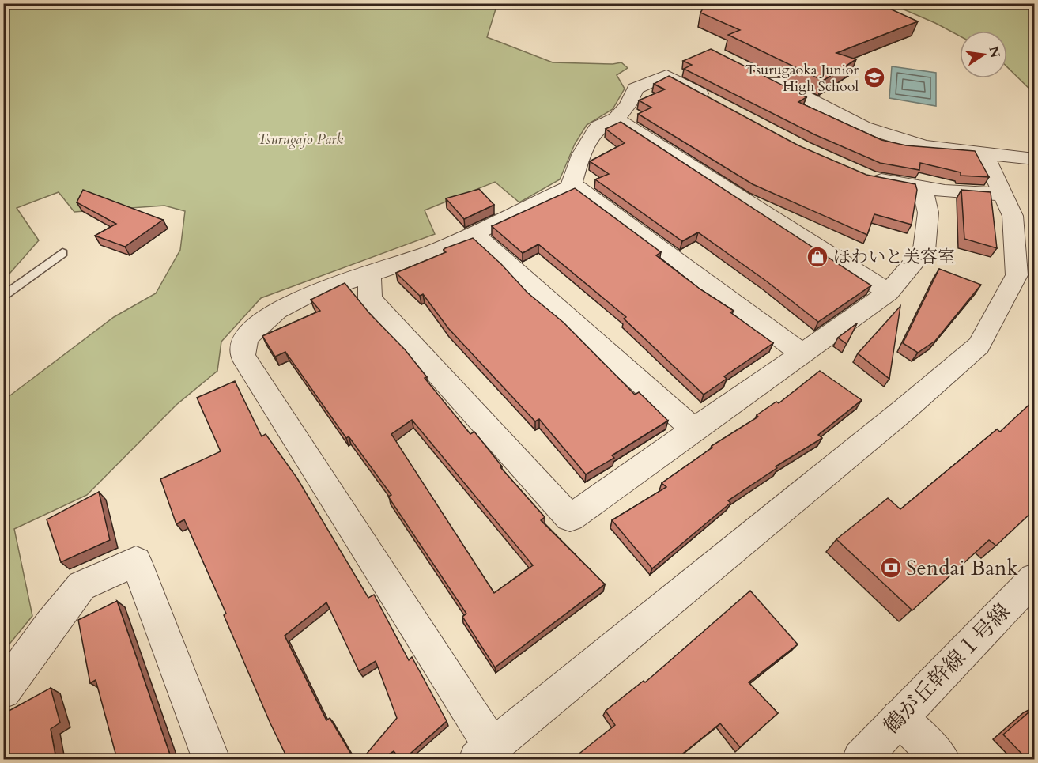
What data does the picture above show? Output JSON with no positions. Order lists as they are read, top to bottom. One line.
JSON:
{"streets":{"street":["鶴が丘幹線１号線"]},"parks":["Tsurugajo Park"],"places":{"school or university":["Tsurugaoka Junior High School"],"shop":["ほわいと美容室"],"bank":["Sendai Bank"]},"north":"right"}
